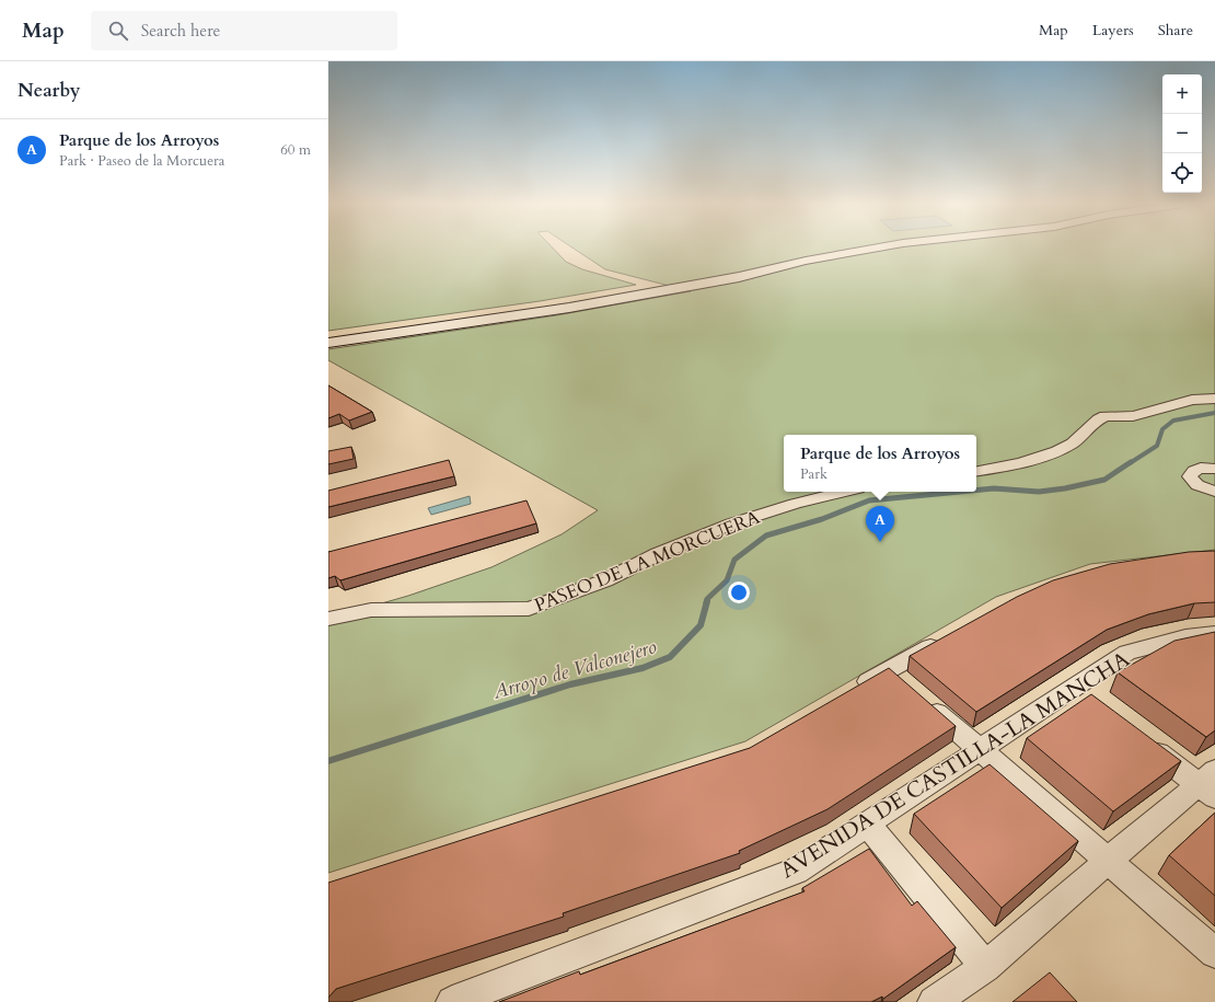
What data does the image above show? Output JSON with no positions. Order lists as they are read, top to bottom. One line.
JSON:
{"streets":{"street":["PASEO DE LA MORCUERA","AVENIDA DE CASTILLA-LA MANCHA"]},"water":["Arroyo de Valconejero"],"page":{"header":"Map","search":"Search here","nav":["Map","Layers","Share"],"heading":"Nearby","map_buttons":["+","−"],"list":[{"mark":"A","name":"Parque de los Arroyos","note":"Park · Paseo de la Morcuera","value":"60 m"}],"popup":["Parque de los Arroyos","Park"],"pins":"A"}}
